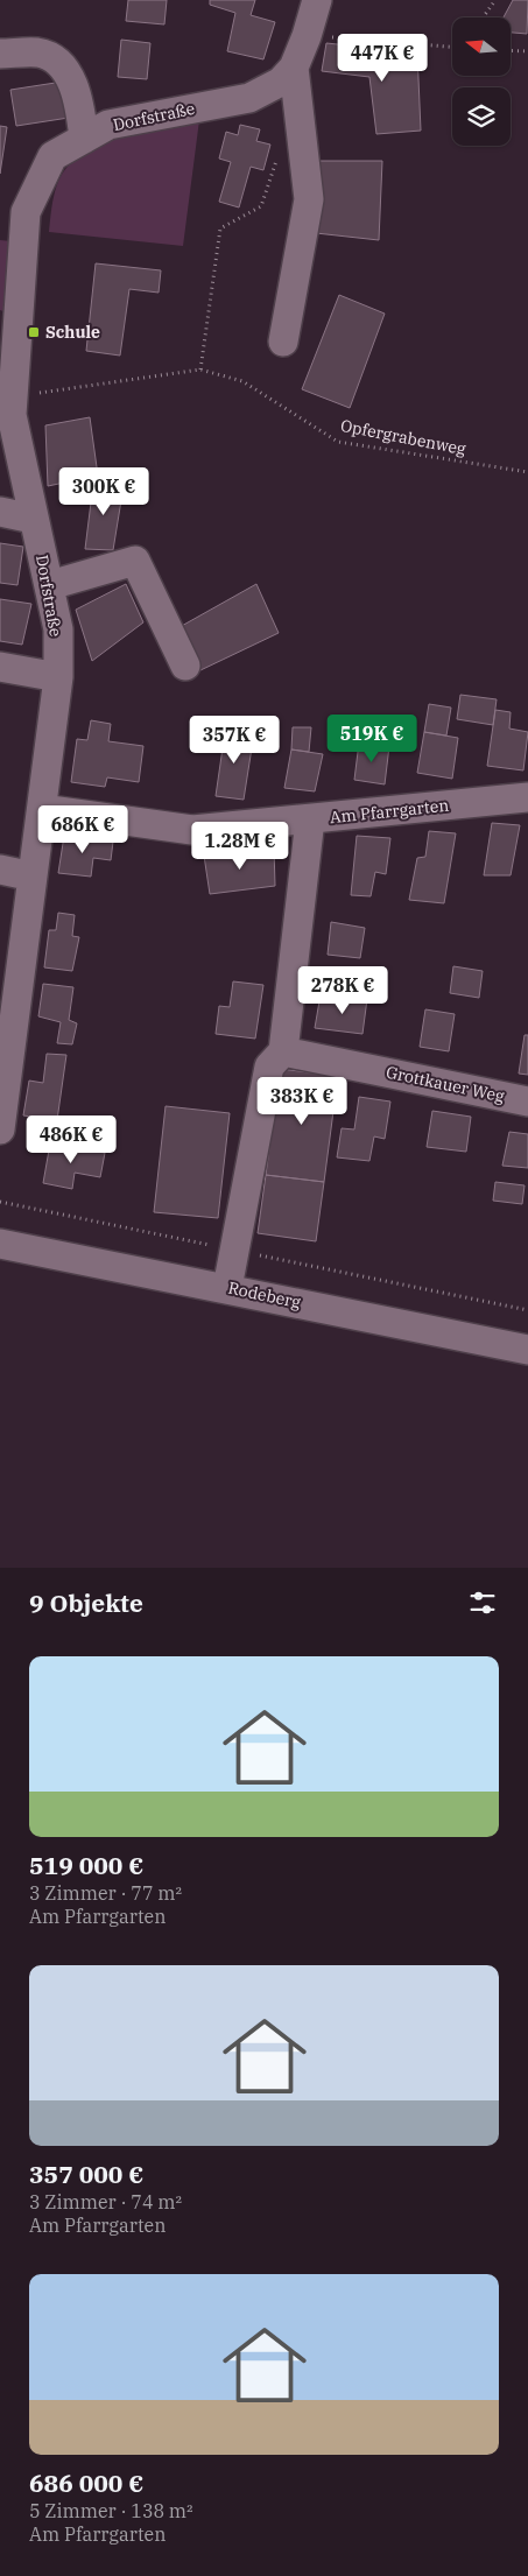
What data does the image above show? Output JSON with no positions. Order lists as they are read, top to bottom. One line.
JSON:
{"streets":{"street":["Dorfstraße","Am Pfarrgarten","Grottkauer Weg","Rodeberg"],"path":["Opfergrabenweg"]},"crossings":[["Dorfstraße","Opfergrabenweg"],["Dorfstraße","Am Pfarrgarten"]],"places":{"transit":["Schule"]},"north":"left","page":{"price":["447K €","300K €","519K €","357K €","686K €","1.28M €","278K €","383K €","486K €"],"heading":"9 Objekte","list":[{"name":"519 000 €","note":"3 Zimmer · 77 m² · Am Pfarrgarten"},{"name":"357 000 €","note":"3 Zimmer · 74 m² · Am Pfarrgarten"},{"name":"686 000 €","note":"5 Zimmer · 138 m² · Am Pfarrgarten"}]}}
